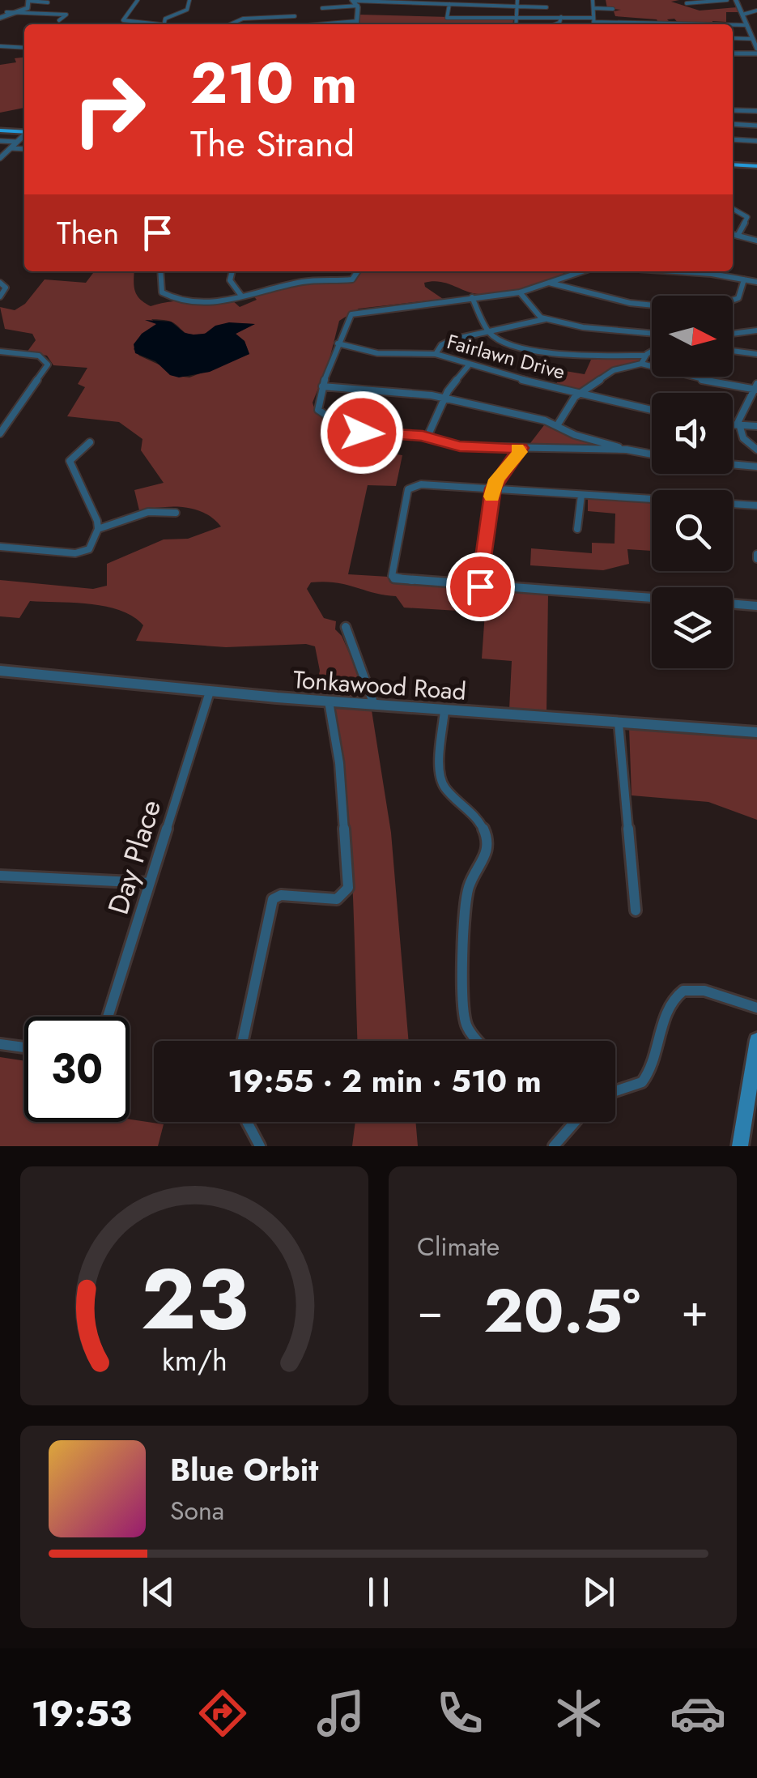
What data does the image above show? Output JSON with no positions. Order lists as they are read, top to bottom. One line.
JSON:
{"streets":{"street":["Fairlawn Drive","Tonkawood Road","Day Place"]},"crossings":[["Tonkawood Road","Day Place"]],"north":"right","page":{"turn":["210 m","The Strand"],"then":"Then","limit":"30","trip":"19:55 · 2 min · 510 m","tile":"Climate","heat":["−","20.5°","+"],"song":["Blue Orbit","Sona"],"tabs":"19:53","gauge":["23","km/h"]}}
